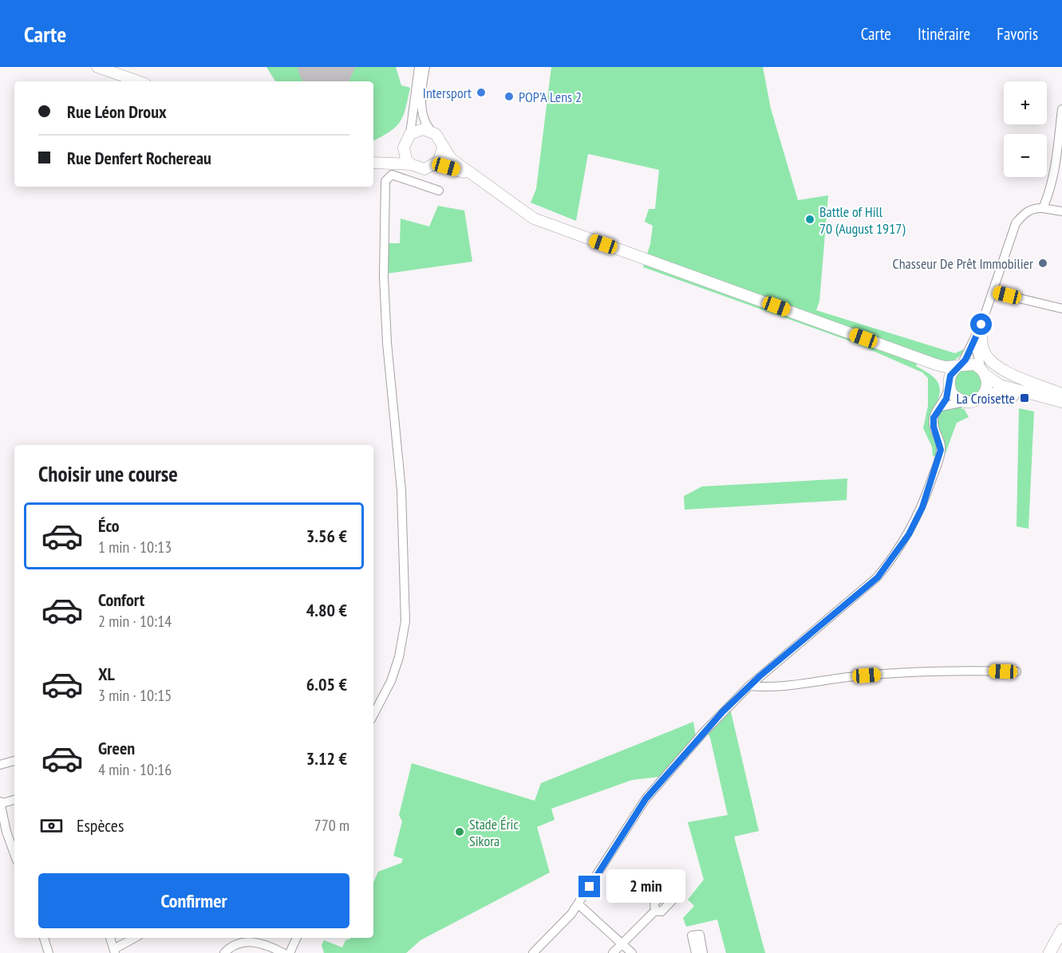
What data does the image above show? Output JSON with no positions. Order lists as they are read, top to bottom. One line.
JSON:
{"places":{"other":["Intersport","POP'A Lens 2","Battle of Hill 70 (August 1917)","Chasseur De Prêt Immobilier","Stade Éric Sikora"],"transit":["La Croisette"]},"page":{"header":"Carte","nav":["Carte","Itinéraire","Favoris"],"map_buttons":["+","−"],"banner":["Rue Léon Droux","Rue Denfert Rochereau"],"heading":"Choisir une course","list":[{"name":"Éco","note":"1 min · 10:13","value":"3.56 €"},{"name":"Confort","note":"2 min · 10:14","value":"4.80 €"},{"name":"XL","note":"3 min · 10:15","value":"6.05 €"},{"name":"Green","note":"4 min · 10:16","value":"3.12 €"}],"pay":["Espèces","770 m"],"buttons":"Confirmer","bubble":"2 min"}}
